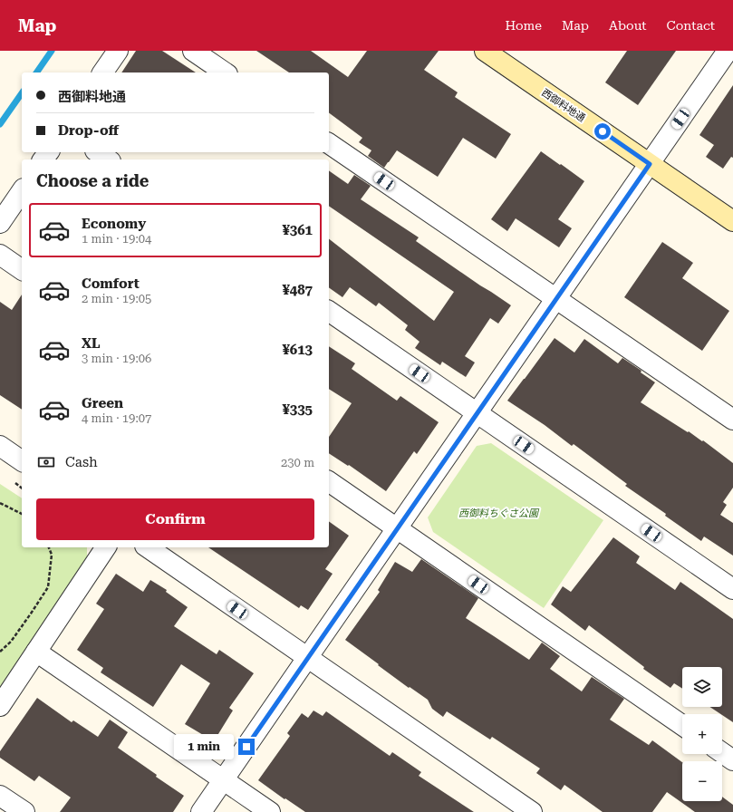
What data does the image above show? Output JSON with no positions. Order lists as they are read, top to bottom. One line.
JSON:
{"streets":{"street":["西御料地通"]},"parks":["西御料ちぐさ公園"],"page":{"header":"Map","nav":["Home","Map","About","Contact"],"banner":["西御料地通","Drop-off"],"heading":"Choose a ride","list":[{"name":"Economy","note":"1 min · 19:04","value":"¥361"},{"name":"Comfort","note":"2 min · 19:05","value":"¥487"},{"name":"XL","note":"3 min · 19:06","value":"¥613"},{"name":"Green","note":"4 min · 19:07","value":"¥335"}],"pay":["Cash","230 m"],"buttons":"Confirm","map_buttons":["+","−"],"bubble":"1 min"}}
